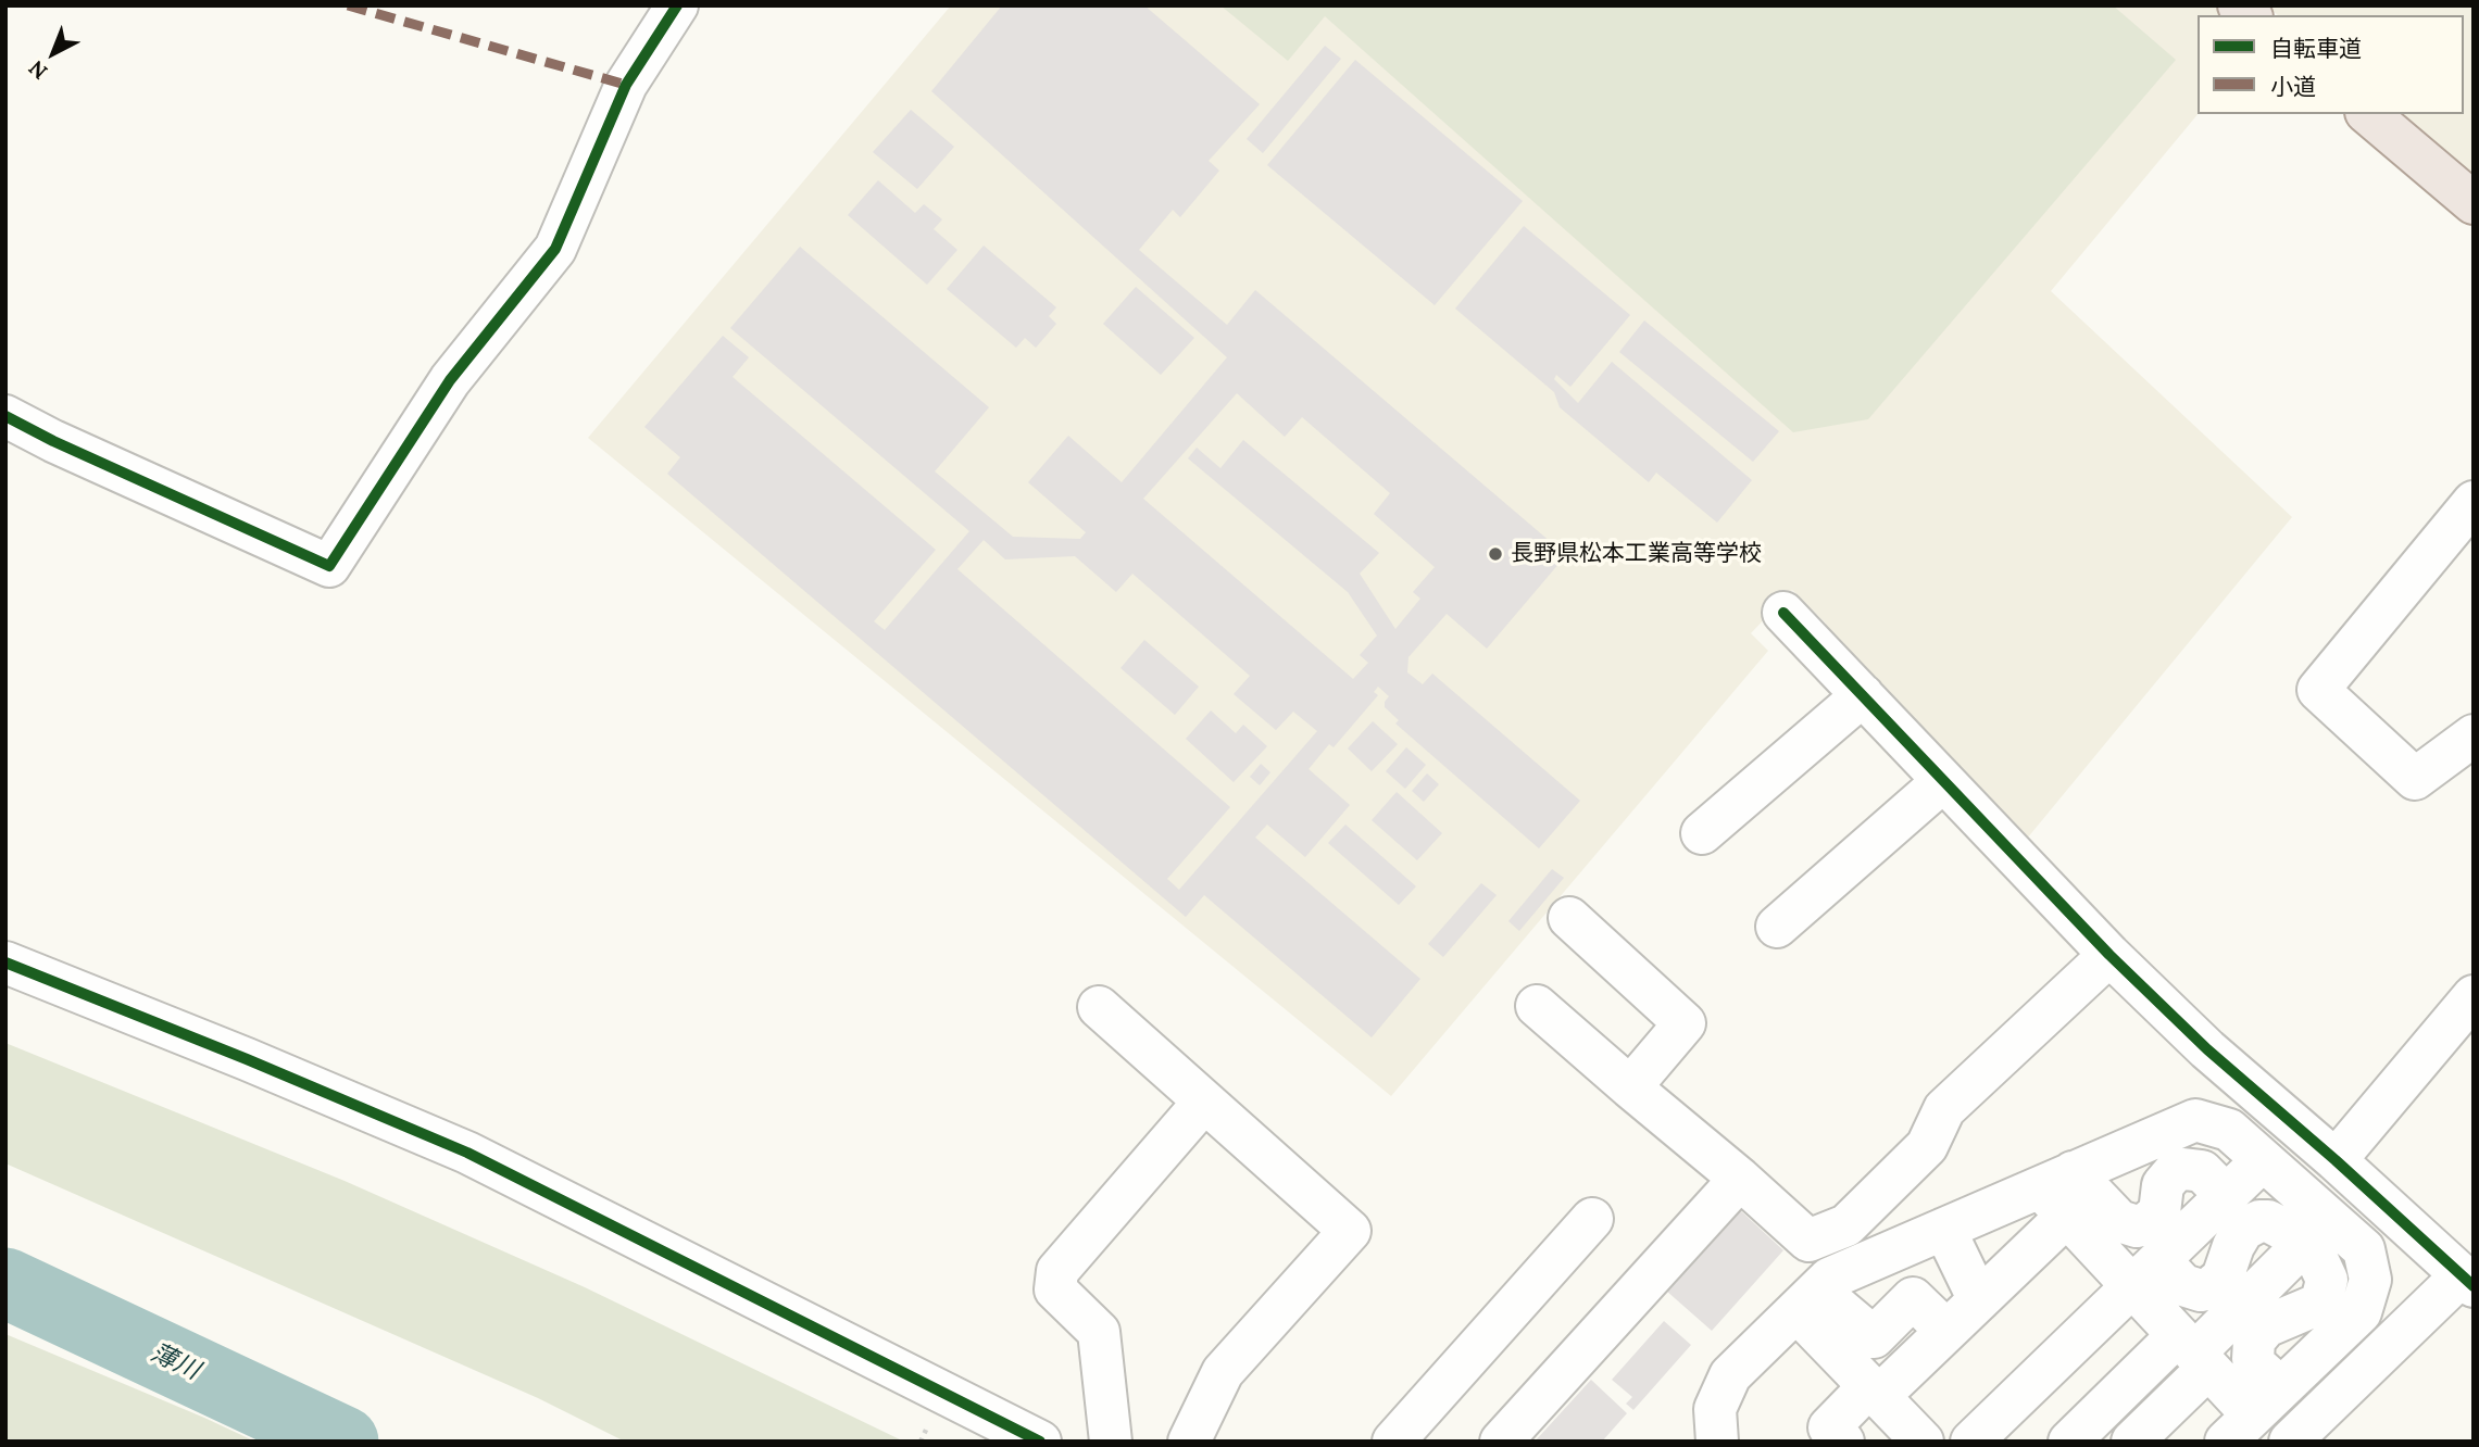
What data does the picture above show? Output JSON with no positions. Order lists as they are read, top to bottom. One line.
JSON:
{"water":["薄川"],"places":["長野県松本工業高等学校"],"legend":["自転車道","小道"],"north":"bottom left"}
